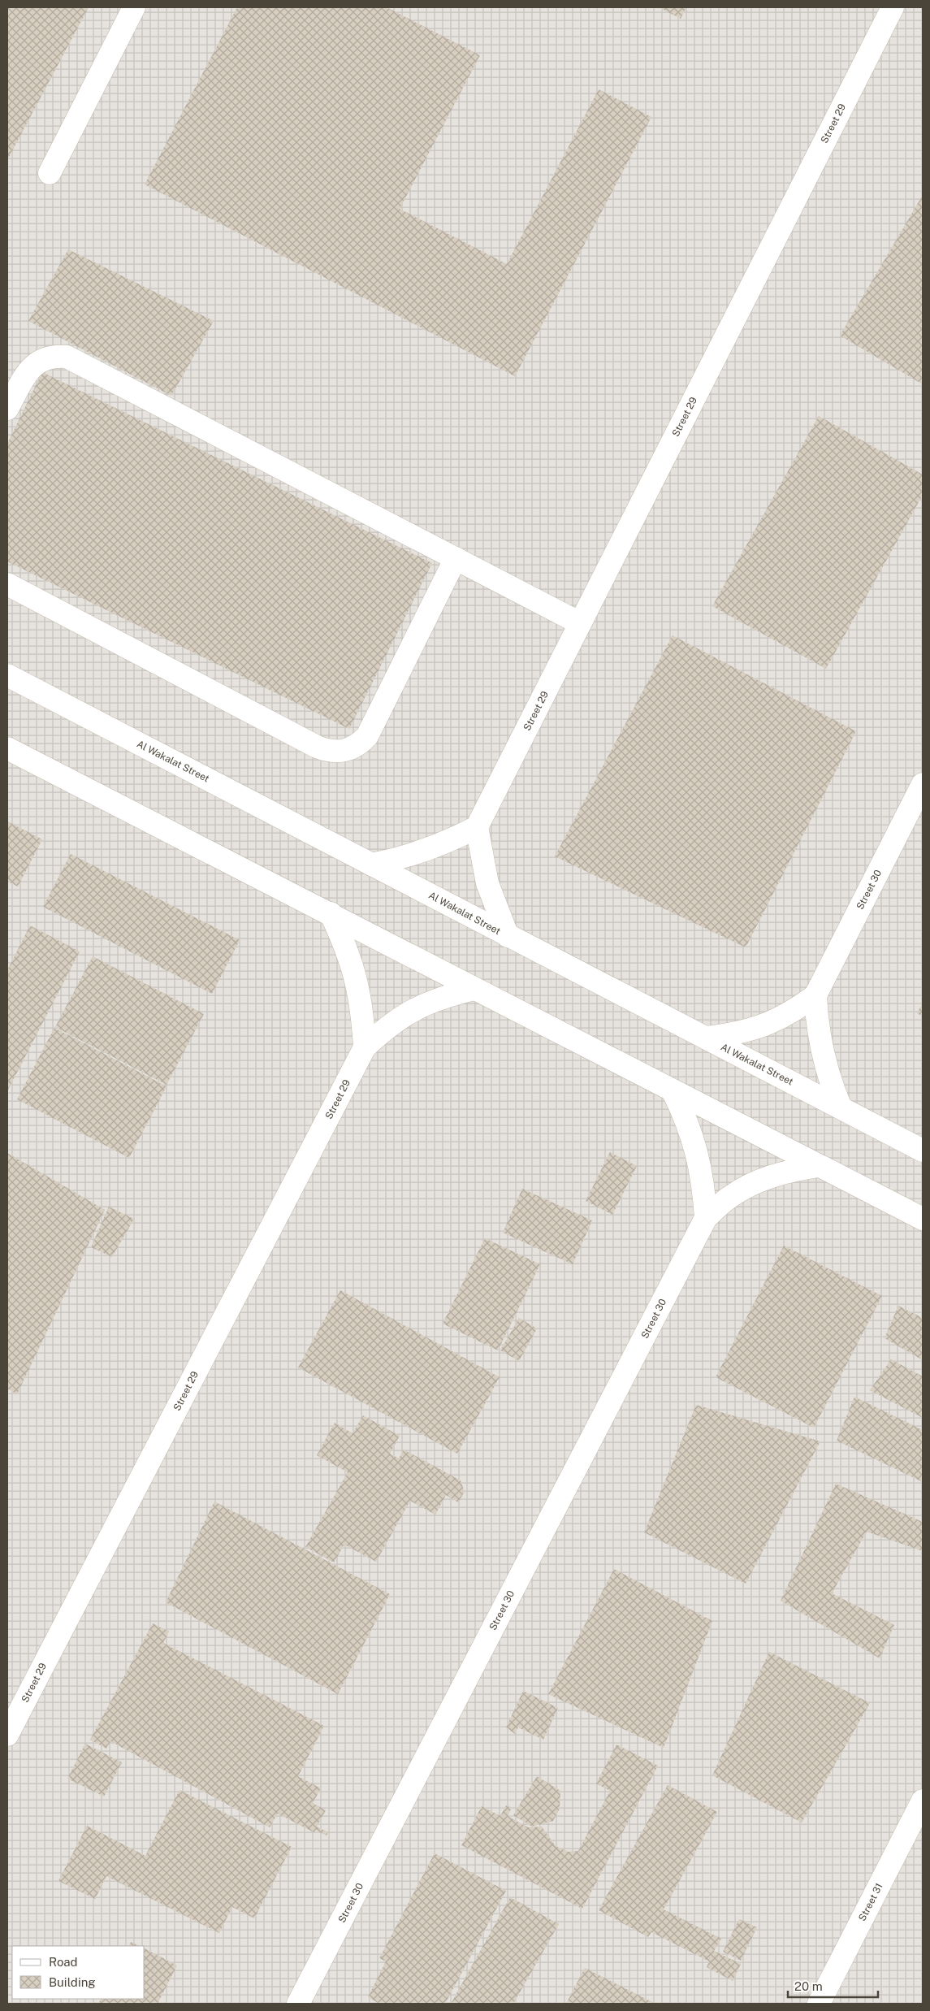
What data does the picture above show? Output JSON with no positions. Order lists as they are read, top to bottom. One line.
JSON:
{"streets":{"street":["Street 29","Al Wakalat Street","Street 30","Street 31"]},"crossings":[["Al Wakalat Street","Street 30"]],"legend":["Road","Building"],"scale_bar":"20 m"}
